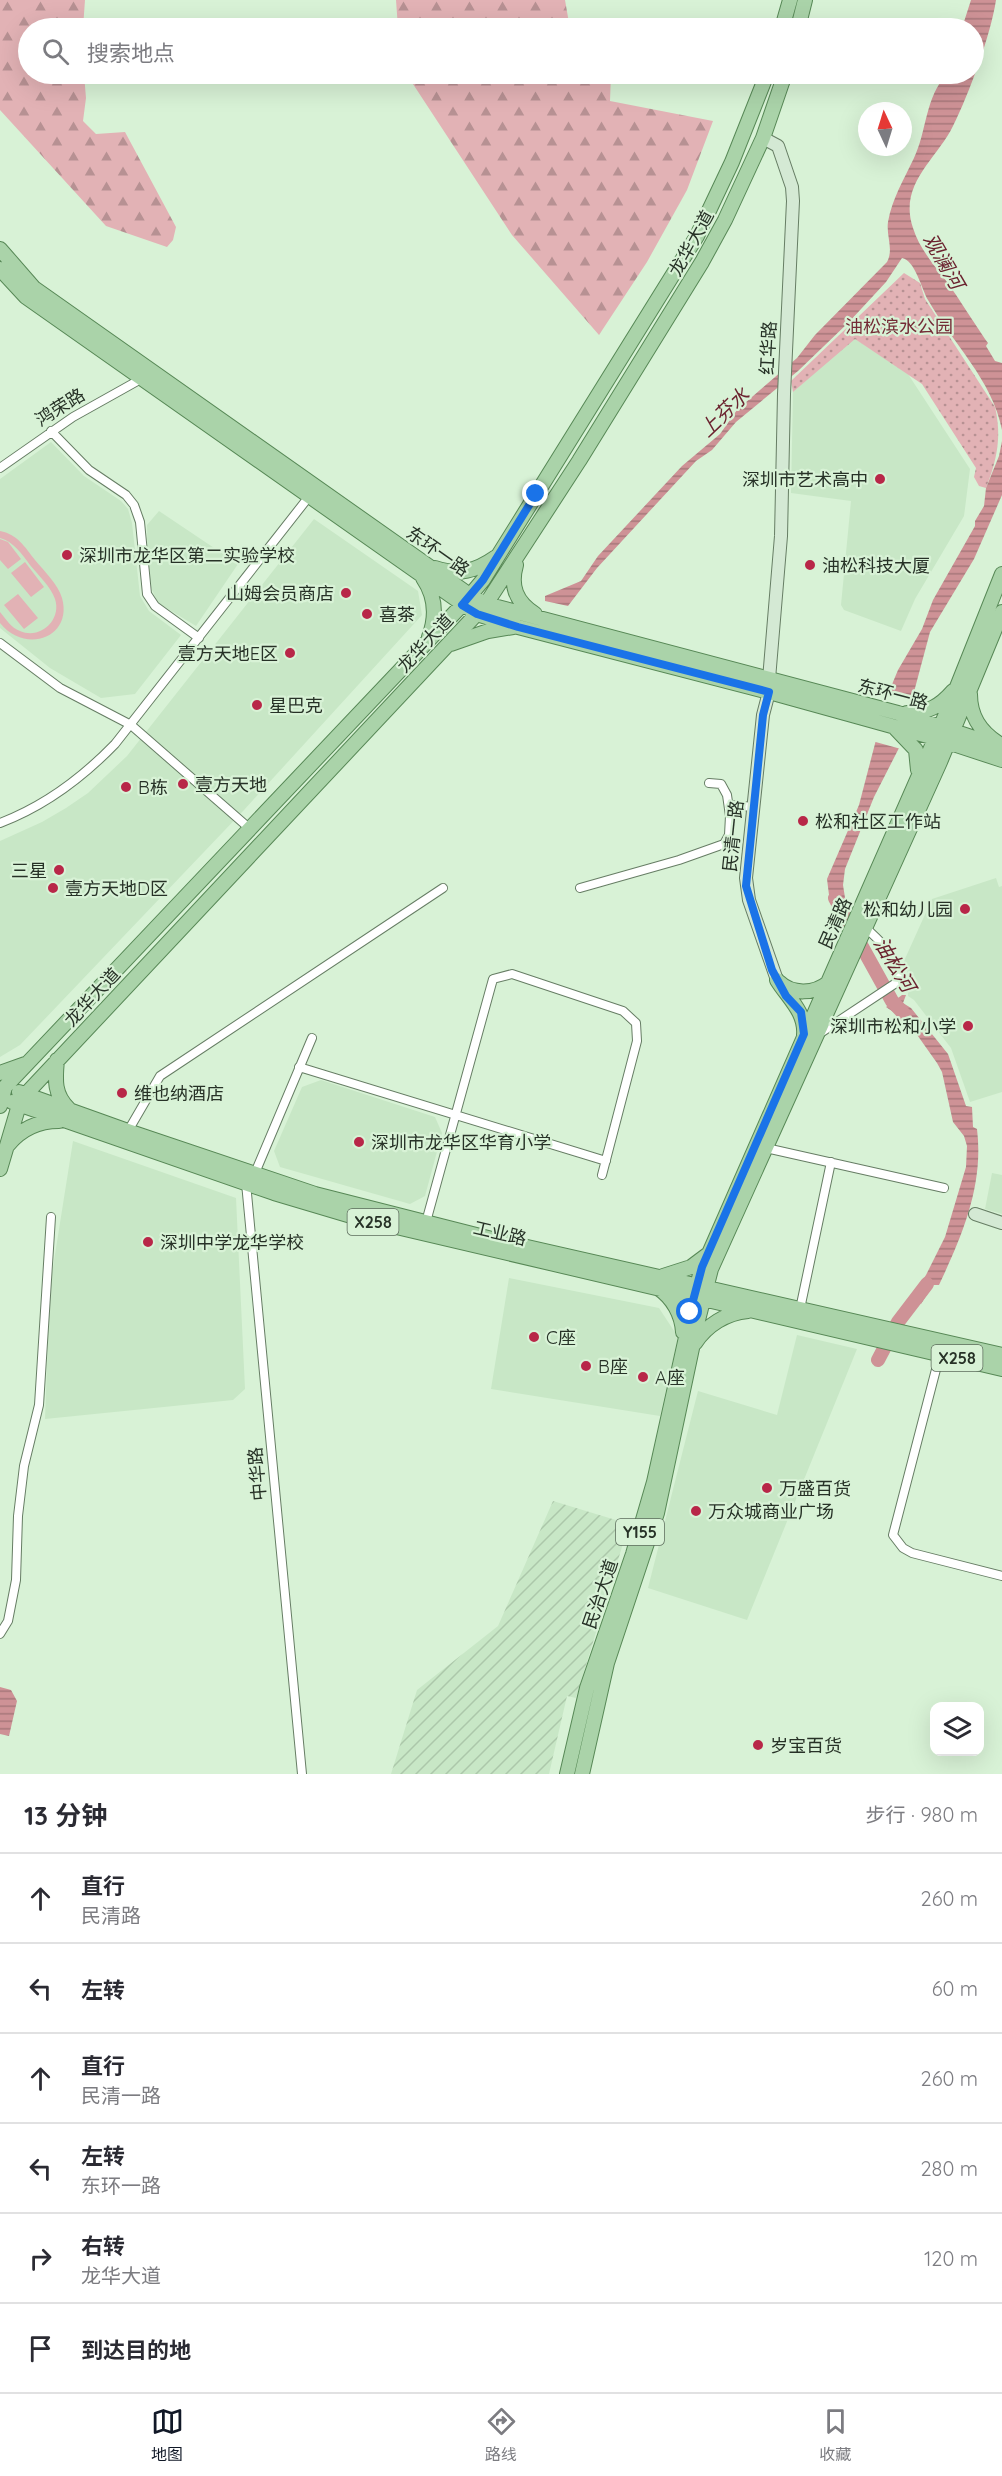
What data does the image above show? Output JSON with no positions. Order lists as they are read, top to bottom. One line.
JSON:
{"streets":{"main road":["龙华大道","东环一路","民清路","X258","工业路","Y155","民治大道"],"street":["红华路","鸿荣路","民清一路","中华路"]},"crossings":[["龙华大道","红华路"],["龙华大道","东环一路"],["龙华大道","工业路"],["红华路","东环一路"],["红华路","民清一路"],["鸿荣路","东环一路"],["东环一路","民清一路"],["东环一路","民清路"],["民清路","工业路"],["民清路","民治大道"],["工业路","中华路"],["工业路","民治大道"]],"water":["观澜河","上芬水","油松河"],"parks":["油松滨水公园"],"places":["深圳市艺术高中","深圳市龙华区第二实验学校","油松科技大厦","山姆会员商店","喜茶","壹方天地E区","星巴克","壹方天地","B栋","松和社区工作站","三星","壹方天地D区","松和幼儿园","深圳市松和小学","维也纳酒店","深圳市龙华区华育小学","深圳中学龙华学校","C座","B座","A座","万盛百货","万众城商业广场","岁宝百货"],"north":"top","page":{"search":"搜索地点","heading":["13 分钟","步行 · 980 m"],"list":[["直行","民清路","260 m"],["左转","60 m"],["直行","民清一路","260 m"],["左转","东环一路","280 m"],["右转","龙华大道","120 m"],"到达目的地"],"nav":["地图","路线","收藏"]}}
